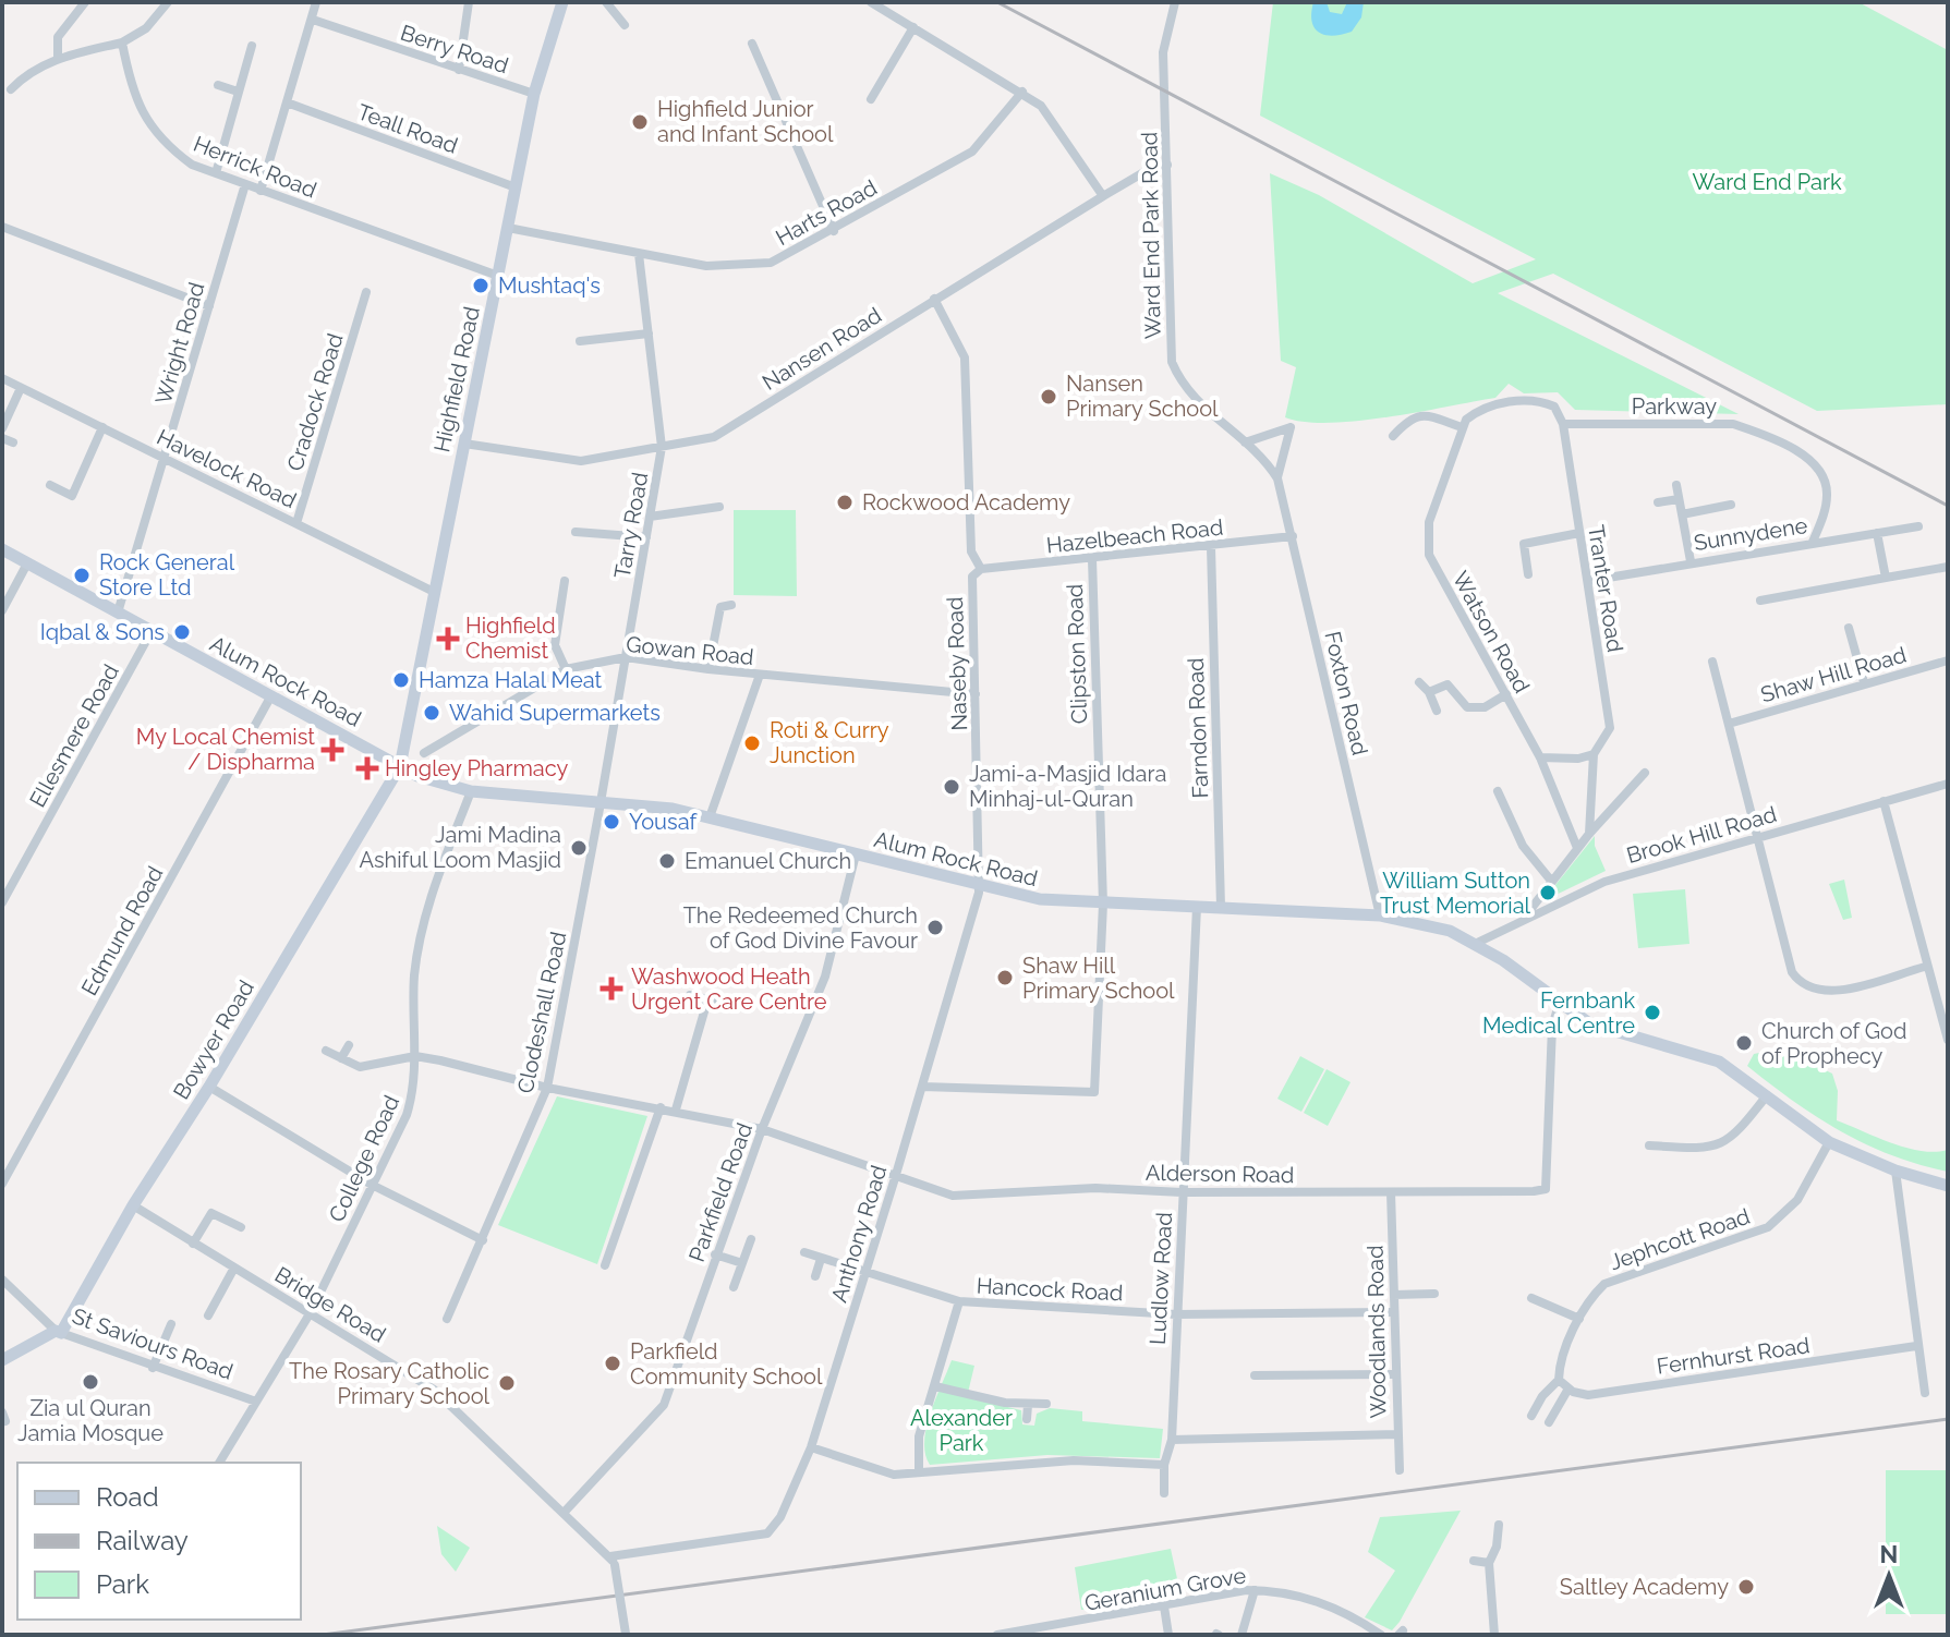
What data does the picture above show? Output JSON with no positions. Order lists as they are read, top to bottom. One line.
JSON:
{"streets":{"street":["Berry Road","Teall Road","Herrick Road","Harts Road","Ward End Park Road","Wright Road","Nansen Road","Highfield Road","Cradock Road","Parkway","Havelock Road","Tarry Road","Sunnydene","Hazelbeach Road","Tranter Road","Watson Road","Gowan Road","Clipston Road","Naseby Road","Shaw Hill Road","Alum Rock Road","Foxton Road","Farndon Road","Ellesmere Road","Brook Hill Road","Edmund Road","Clodeshall Road","Bowyer Road","College Road","Alderson Road","Parkfield Road","Anthony Road","Jephcott Road","Ludlow Road","Hancock Road","Bridge Road","Woodlands Road","St Saviours Road","Fernhurst Road","Geranium Grove"]},"crossings":[["Berry Road","Highfield Road"],["Teall Road","Highfield Road"],["Herrick Road","Wright Road"],["Herrick Road","Highfield Road"],["Harts Road","Highfield Road"],["Harts Road","Tarry Road"],["Ward End Park Road","Nansen Road"],["Ward End Park Road","Foxton Road"],["Wright Road","Havelock Road"],["Wright Road","Alum Rock Road"],["Nansen Road","Highfield Road"],["Nansen Road","Tarry Road"],["Nansen Road","Naseby Road"],["Highfield Road","Havelock Road"],["Highfield Road","Alum Rock Road"],["Highfield Road","Bowyer Road"],["Cradock Road","Havelock Road"],["Parkway","Sunnydene"],["Parkway","Tranter Road"],["Tarry Road","Gowan Road"],["Tarry Road","Alum Rock Road"],["Tarry Road","Clodeshall Road"],["Sunnydene","Tranter Road"],["Hazelbeach Road","Clipston Road"],["Hazelbeach Road","Naseby Road"],["Hazelbeach Road","Foxton Road"],["Hazelbeach Road","Farndon Road"],["Gowan Road","Naseby Road"],["Clipston Road","Alum Rock Road"],["Clipston Road","Anthony Road"],["Naseby Road","Alum Rock Road"],["Naseby Road","Anthony Road"],["Alum Rock Road","Foxton Road"],["Alum Rock Road","Farndon Road"],["Alum Rock Road","Ellesmere Road"],["Alum Rock Road","Brook Hill Road"],["Alum Rock Road","Edmund Road"],["Alum Rock Road","Clodeshall Road"],["Alum Rock Road","Bowyer Road"],["Alum Rock Road","College Road"],["Alum Rock Road","Alderson Road"],["Alum Rock Road","Parkfield Road"],["Alum Rock Road","Anthony Road"],["Alum Rock Road","Jephcott Road"],["Alum Rock Road","Ludlow Road"],["Clodeshall Road","Alderson Road"],["Bowyer Road","Bridge Road"],["Bowyer Road","St Saviours Road"],["College Road","Alderson Road"],["College Road","Bridge Road"],["College Road","St Saviours Road"],["Alderson Road","Parkfield Road"],["Alderson Road","Anthony Road"],["Alderson Road","Ludlow Road"],["Alderson Road","Woodlands Road"],["Parkfield Road","Bridge Road"],["Anthony Road","Hancock Road"],["Anthony Road","Bridge Road"],["Ludlow Road","Hancock Road"],["Hancock Road","Woodlands Road"]],"parks":["Ward End Park","Alexander Park"],"places":{"other":["Highfield Junior and Infant School","Mushtaq's","Nansen Primary School","Rockwood Academy","Rock General Store Ltd","Iqbal & Sons","Hamza Halal Meat","Wahid Supermarkets","Roti & Curry Junction","Jami-a-Masjid Idara Minhaj-ul-Quran","Yousaf","Jami Madina Ashiful Loom Masjid","Emanuel Church","William Sutton Trust Memorial","The Redeemed Church of God Divine Favour","Shaw Hill Primary School","Fernbank Medical Centre","Church of God of Prophecy","Parkfield Community School","Zia ul Quran Jamia Mosque","The Rosary Catholic Primary School","Saltley Academy"],"health":["Highfield Chemist","My Local Chemist / Dispharma","Hingley Pharmacy","Washwood Heath Urgent Care Centre"]},"legend":["Road","Railway","Park"],"north":"top"}
